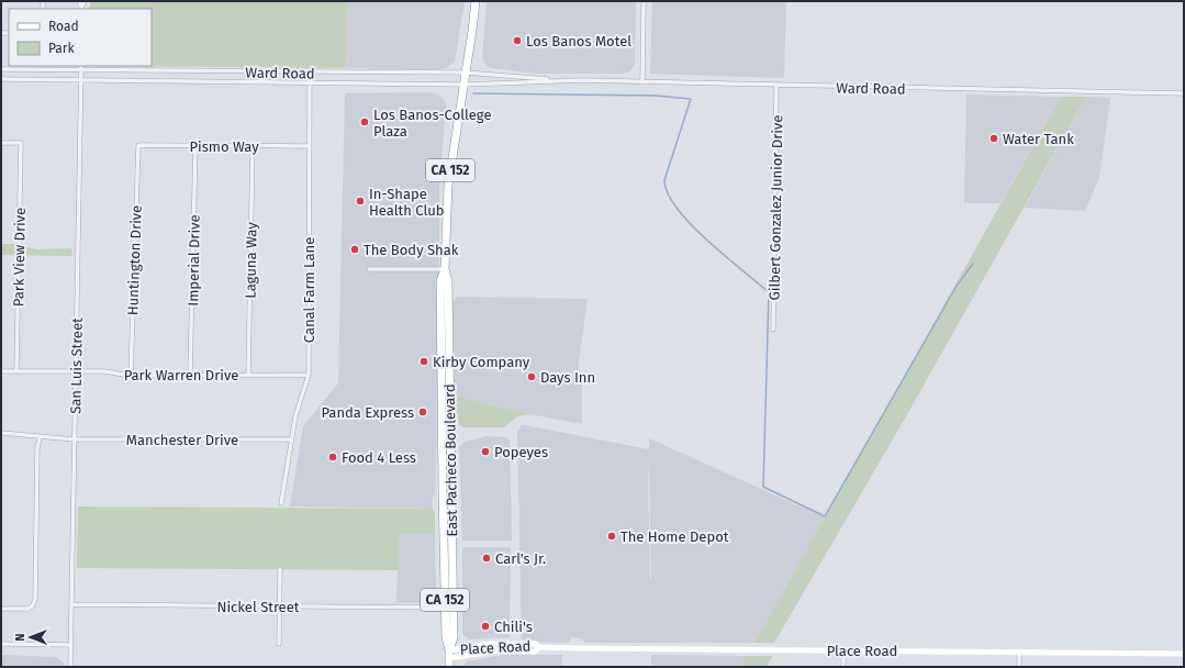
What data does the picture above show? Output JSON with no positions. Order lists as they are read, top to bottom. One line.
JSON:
{"streets":{"highway":["CA 152","East Pacheco Boulevard"],"street":["Ward Road","Pismo Way","Gilbert Gonzalez Junior Drive","Park View Drive","Huntington Drive","Imperial Drive","Laguna Way","Canal Farm Lane","San Luis Street","Park Warren Drive","Manchester Drive","Nickel Street","Place Road"]},"crossings":[["Ward Road","Gilbert Gonzalez Junior Drive"],["Ward Road","Canal Farm Lane"],["Ward Road","San Luis Street"],["Ward Road","East Pacheco Boulevard"],["Pismo Way","Huntington Drive"],["Pismo Way","Imperial Drive"],["Pismo Way","Laguna Way"],["Pismo Way","Canal Farm Lane"],["Park View Drive","Park Warren Drive"],["Huntington Drive","Park Warren Drive"],["Imperial Drive","Park Warren Drive"],["Laguna Way","Park Warren Drive"],["Canal Farm Lane","Park Warren Drive"],["Canal Farm Lane","Manchester Drive"],["San Luis Street","Park Warren Drive"],["San Luis Street","Manchester Drive"],["San Luis Street","Nickel Street"],["East Pacheco Boulevard","Nickel Street"],["East Pacheco Boulevard","Place Road"]],"places":["Los Banos Motel","Los Banos-College Plaza","Water Tank","In-Shape Health Club","The Body Shak","Kirby Company","Days Inn","Panda Express","Popeyes","Food 4 Less","The Home Depot","Carl's Jr.","Chili's"],"legend":["Road","Park"],"north":"left"}
